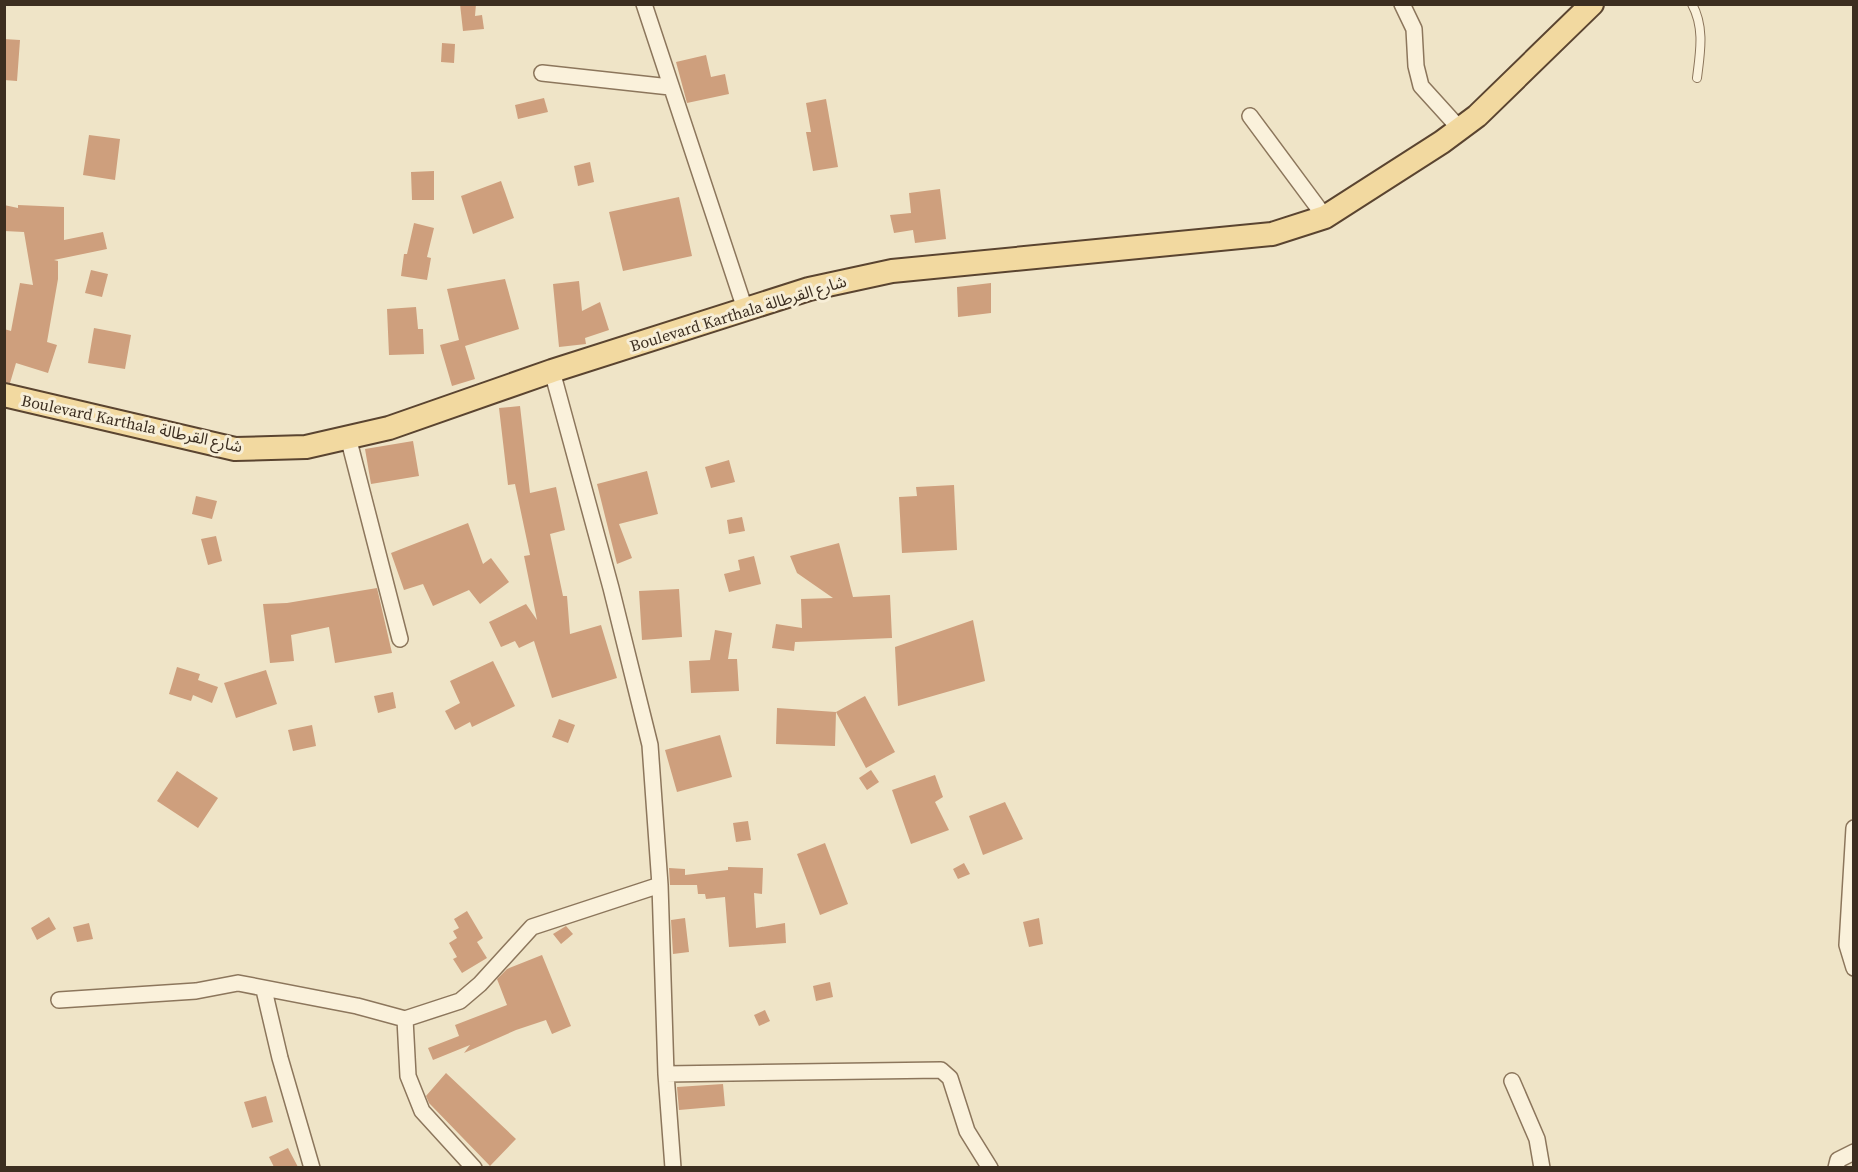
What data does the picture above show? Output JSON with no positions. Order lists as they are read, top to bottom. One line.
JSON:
{"streets":{"main road":["Boulevard Karthala شارع القرطالة"]}}
